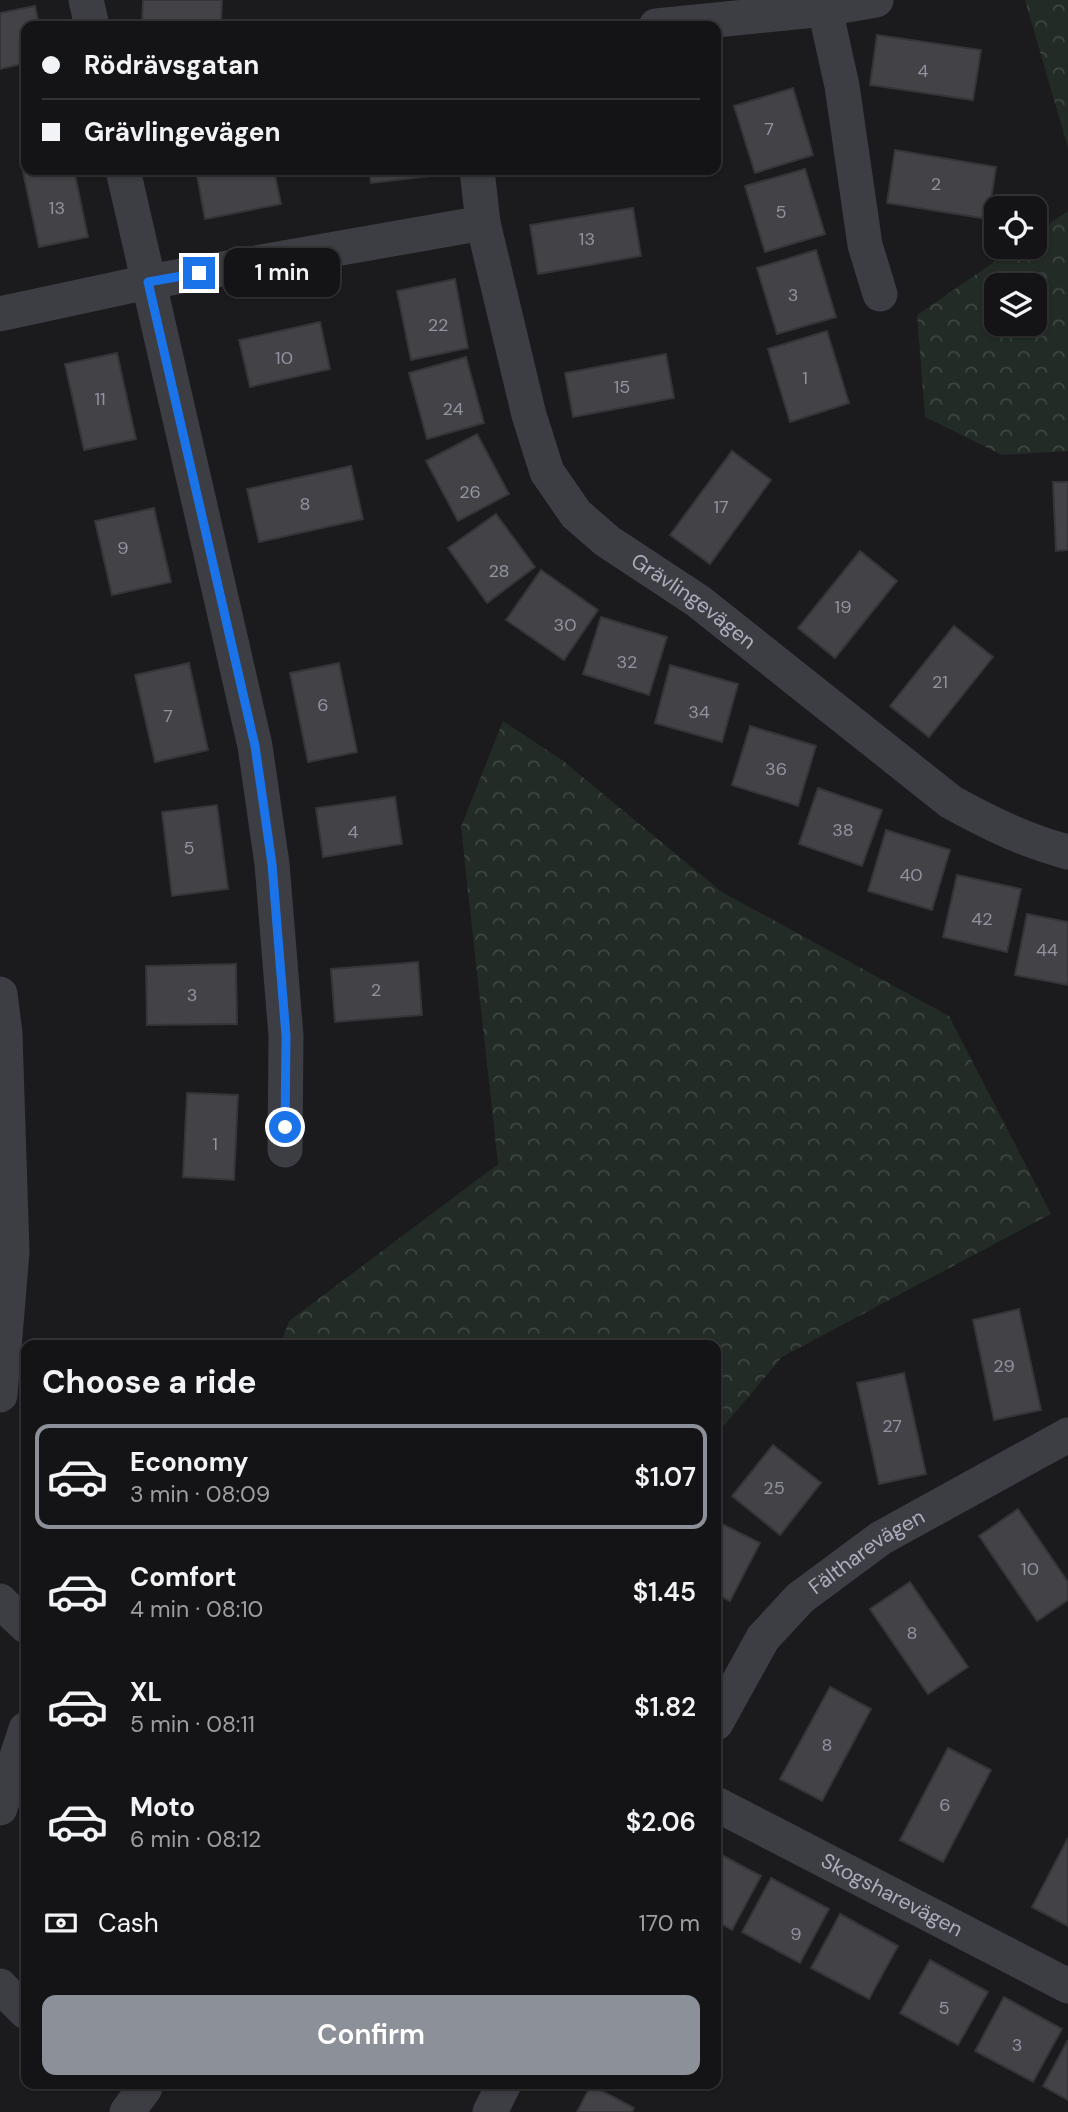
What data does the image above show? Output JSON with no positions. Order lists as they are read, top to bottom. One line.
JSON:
{"streets":{"street":["Grävlingevägen","Fältharevägen","Skogsharevägen"]},"house_numbers":["4","7","2","13","5","13","3","22","10","1","15","11","24","26","8","17","9","28","19","30","32","21","6","34","7","36","38","4","5","40","42","44","2","3","1","29","27","25","10","8","8","6","9","5","3"],"page":{"banner":["Rödrävsgatan","Grävlingevägen"],"bubble":"1 min","heading":"Choose a ride","list":[{"name":"Economy","note":"3 min · 08:09","value":"$1.07"},{"name":"Comfort","note":"4 min · 08:10","value":"$1.45"},{"name":"XL","note":"5 min · 08:11","value":"$1.82"},{"name":"Moto","note":"6 min · 08:12","value":"$2.06"}],"pay":["Cash","170 m"],"buttons":"Confirm"}}
